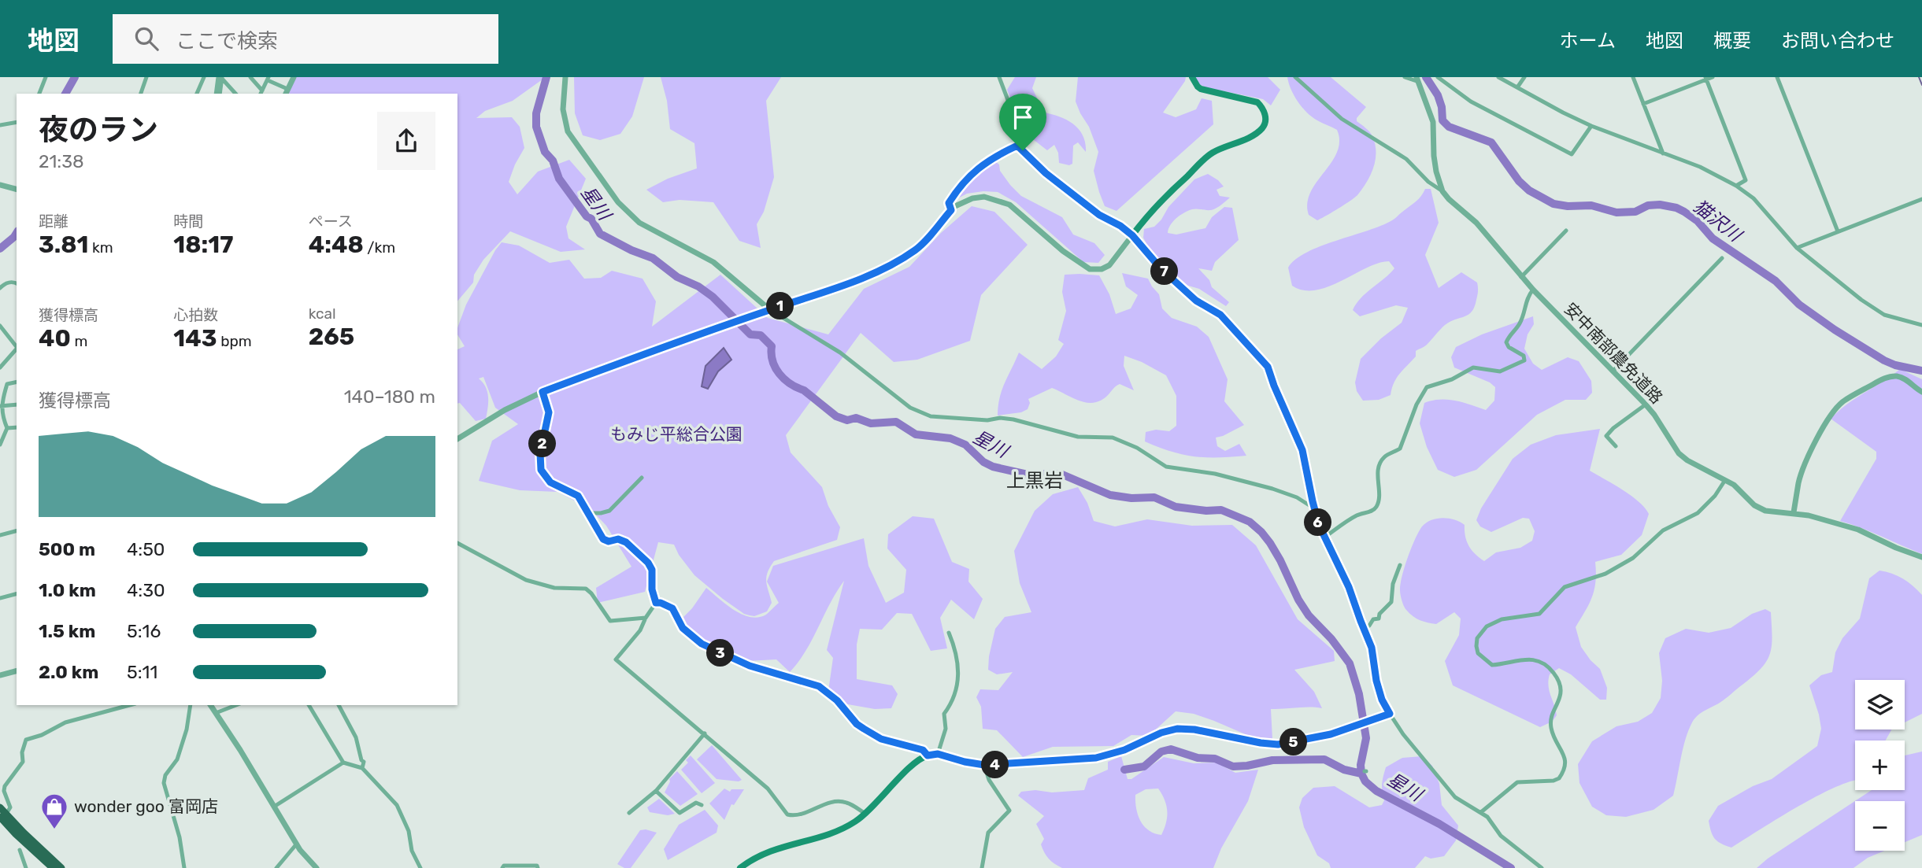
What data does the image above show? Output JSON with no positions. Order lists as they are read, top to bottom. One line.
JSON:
{"streets":{"street":["安中南部農免道路"]},"districts":["上黒岩"],"water":["星川","猫沢川"],"parks":["もみじ平総合公園"],"places":{"shop":["wonder goo 富岡店"]},"page":{"header":"地図","search":"ここで検索","nav":["ホーム","地図","概要","お問い合わせ"],"heading":["夜のラン","21:38"],"stats":[["距離","3.81 km"],["時間","18:17"],["ペース","4:48 /km"],["獲得標高","40 m"],["心拍数","143 bpm"],["kcal","265"]],"pins":["7","1","2","6","3","5","4"],"chart":["獲得標高","140–180 m"],"list":[{"name":"500 m","note":"4:50"},{"name":"1.0 km","note":"4:30"},{"name":"1.5 km","note":"5:16"},{"name":"2.0 km","note":"5:11"}],"map_buttons":["+","−"]}}
